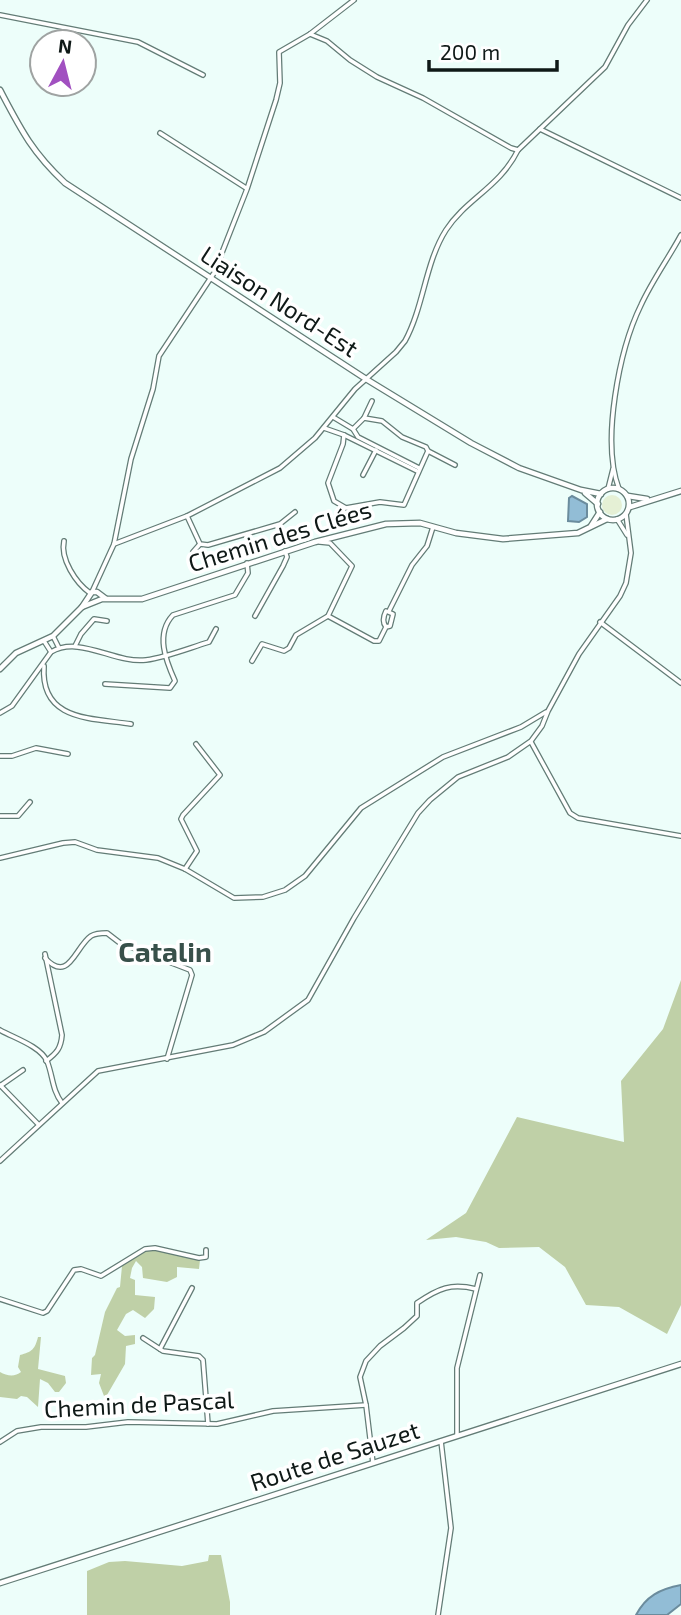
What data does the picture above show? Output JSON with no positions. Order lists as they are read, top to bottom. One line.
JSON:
{"streets":{"main road":["Liaison Nord-Est","Chemin des Clées","Route de Sauzet"],"street":["Chemin de Pascal"]},"crossings":[["Liaison Nord-Est","Chemin des Clées"]],"districts":["Catalin"],"scale_bar":"200 m","north":"top"}
